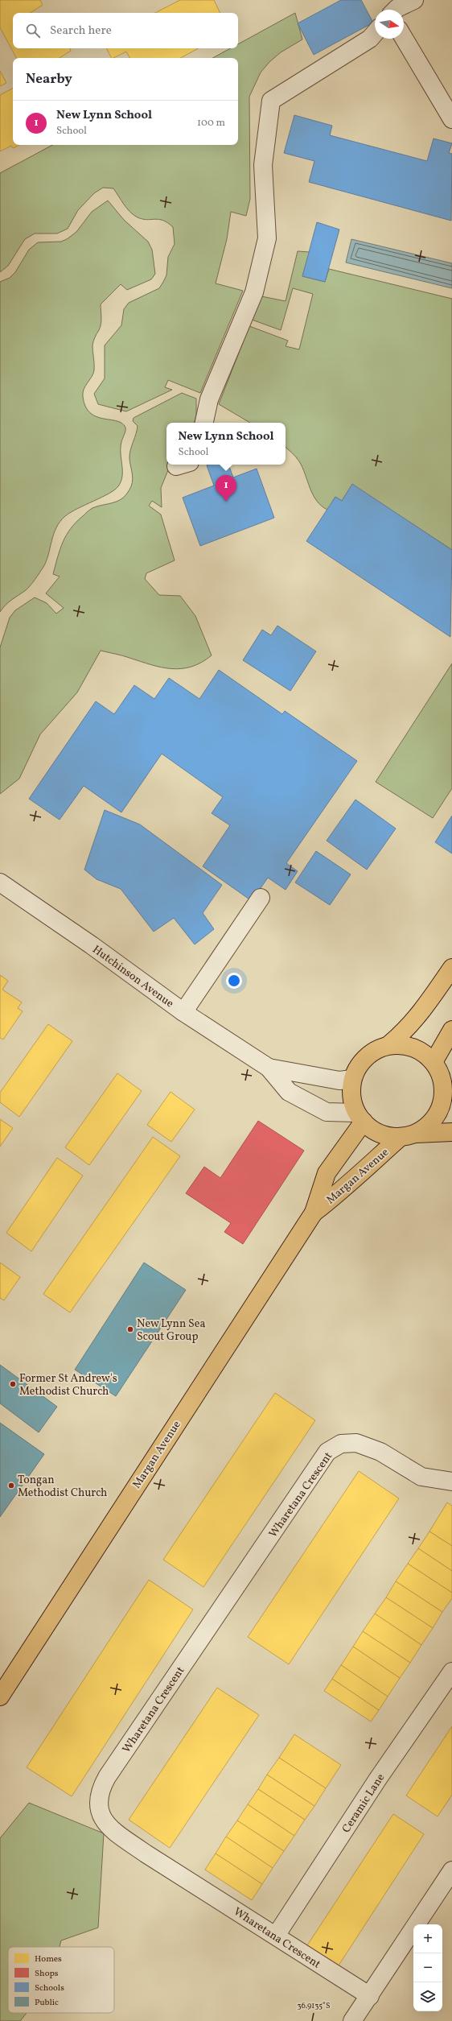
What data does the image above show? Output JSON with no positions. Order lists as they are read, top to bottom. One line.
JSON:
{"streets":{"main road":["Margan Avenue"],"street":["Hutchinson Avenue","Wharetana Crescent","Ceramic Lane"]},"crossings":[["Hutchinson Avenue","Margan Avenue"],["Wharetana Crescent","Ceramic Lane"]],"places":["New Lynn Sea Scout Group","Former St Andrew's Methodist Church","Tongan Methodist Church"],"legend":["Homes","Shops","Schools","Public"],"north":"right","page":{"search":"Search here","heading":"Nearby","list":[{"mark":"1","name":"New Lynn School","note":"School","value":"100 m"}],"popup":["New Lynn School","School"],"pins":"1","map_buttons":["+","−"]},"coordinates":["36.9135°S"]}
